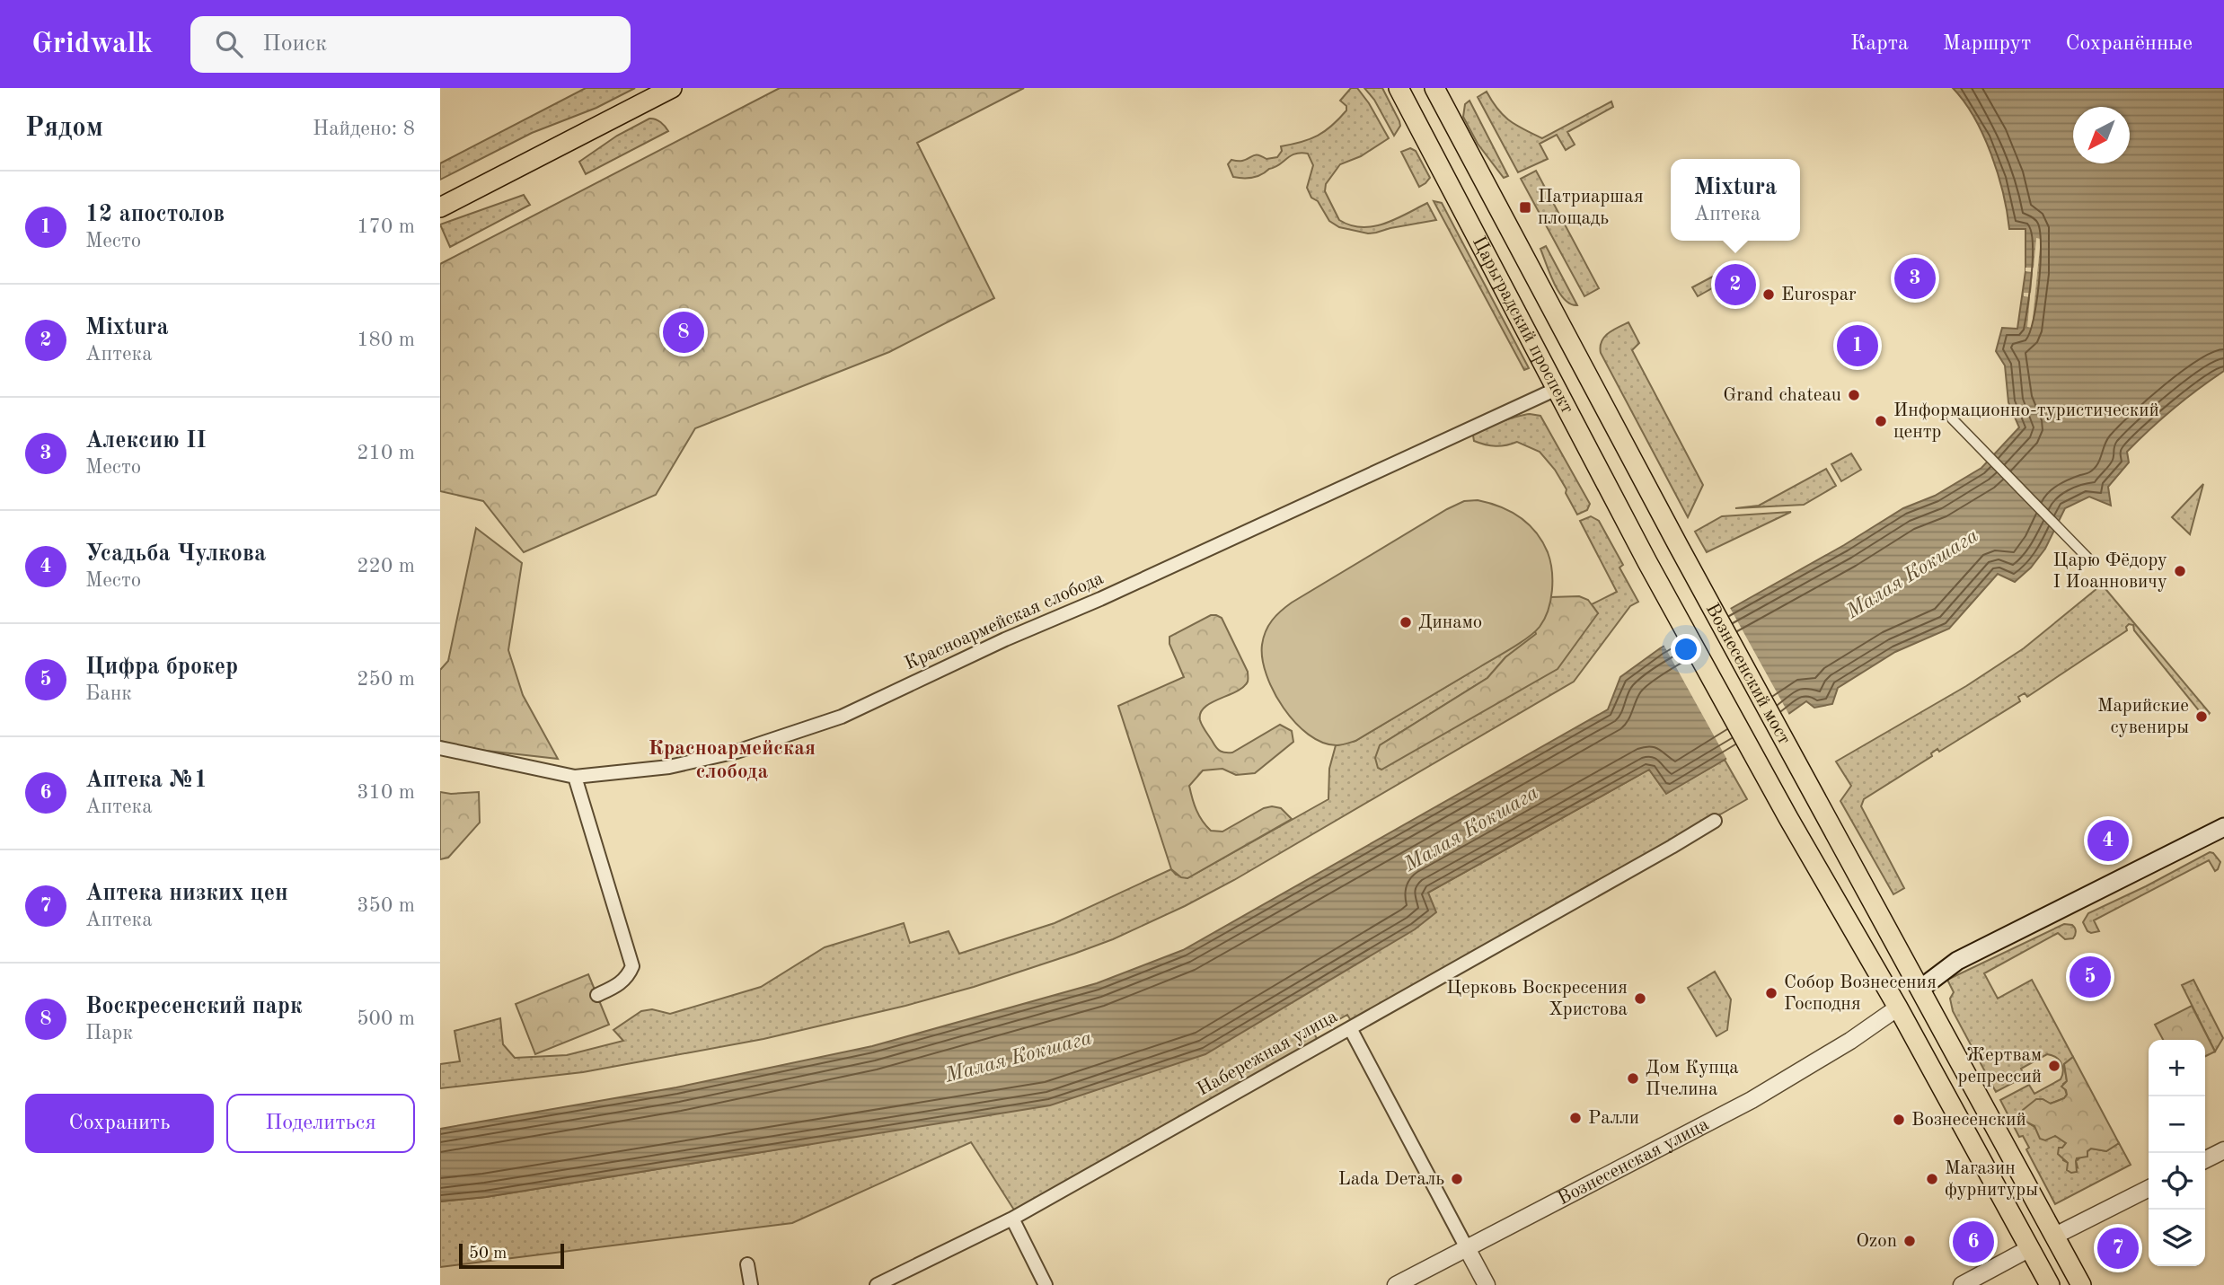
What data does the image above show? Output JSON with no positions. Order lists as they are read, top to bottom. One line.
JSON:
{"streets":{"main road":["Царьградский проспект","Вознесенский мост","Вознесенская улица"],"street":["Красноармейская слобода","Набережная улица"]},"crossings":[["Царьградский проспект","Красноармейская слобода"],["Царьградский проспект","Вознесенский мост"],["Вознесенский мост","Вознесенская улица"]],"districts":["Красноармейская слобода"],"water":["Малая Кокшага"],"places":{"transit":["Патриаршая площадь"],"other":["Eurospar","Grand chateau","Информационно-туристический центр","Царю Фёдору I Иоанновичу","Динамо","Марийские сувениры","Собор Вознесения Господня","Церковь Воскресения Христова","Жертвам репрессий","Дом Купца Пчелина","Ралли","Вознесенский","Lada Dеталь","Магазин фурнитуры","Ozon"]},"scale_bar":"50 m","north":"bottom left","page":{"header":"Gridwalk","search":"Поиск","nav":["Карта","Маршрут","Сохранённые"],"heading":["Рядом","Найдено: 8"],"popup":["Mixtura","Аптека"],"list":[{"mark":"1","name":"12 апостолов","note":"Место","value":"170 m"},{"mark":"2","name":"Mixtura","note":"Аптека","value":"180 m"},{"mark":"3","name":"Алексию II","note":"Место","value":"210 m"},{"mark":"4","name":"Усадьба Чулкова","note":"Место","value":"220 m"},{"mark":"5","name":"Цифра брокер","note":"Банк","value":"250 m"},{"mark":"6","name":"Аптека №1","note":"Аптека","value":"310 m"},{"mark":"7","name":"Аптека низких цен","note":"Аптека","value":"350 m"},{"mark":"8","name":"Воскресенский парк","note":"Парк","value":"500 m"}],"pins":["3","2","8","1","4","5","6","7"],"map_buttons":["+","−"],"buttons":["Сохранить","Поделиться"],"scale":"50 m"}}
